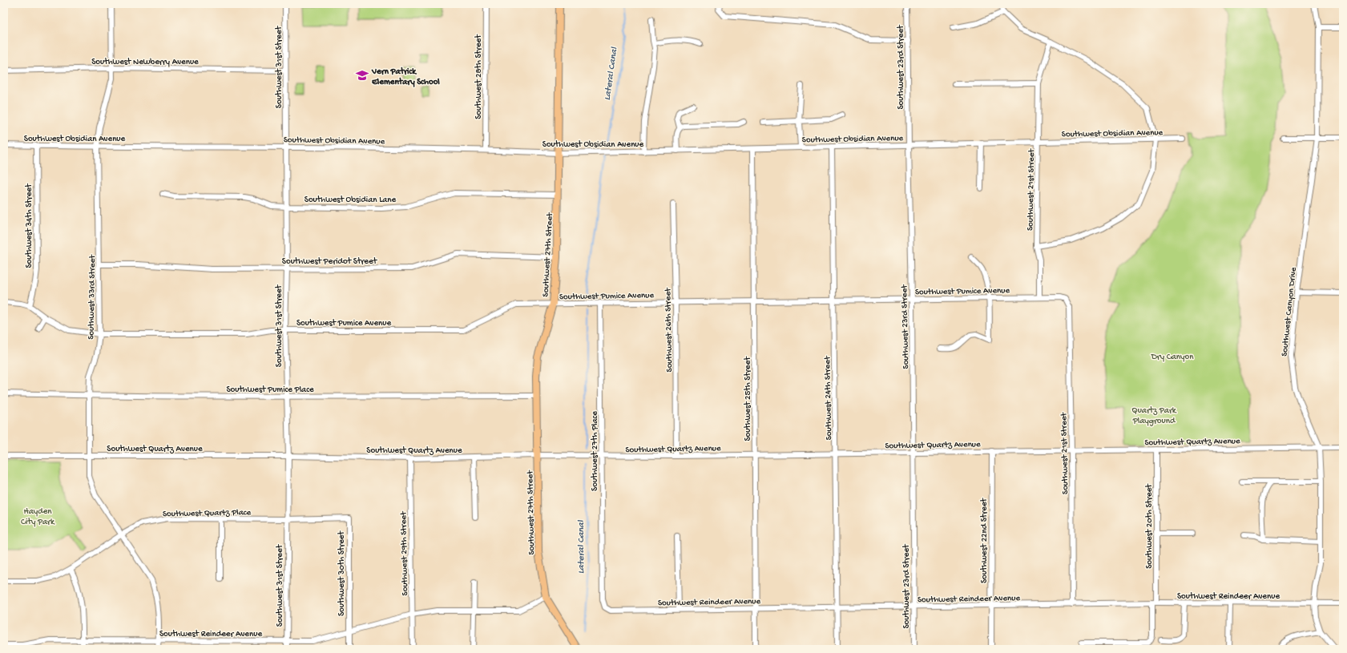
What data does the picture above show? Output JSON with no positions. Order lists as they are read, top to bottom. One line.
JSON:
{"streets":{"main road":["Southwest 27th Street"],"street":["Southwest Newberry Avenue","Southwest 31st Street","Southwest 23rd Street","Southwest 28th Street","Southwest Obsidian Avenue","Southwest 21st Street","Southwest Obsidian Lane","Southwest 34th Street","Southwest Peridot Street","Southwest Pumice Avenue","Southwest 33rd Street","Southwest Canyon Drive","Southwest 26th Street","Southwest Pumice Place","Southwest 24th Street","Southwest 25th Street","Southwest Quartz Avenue","Southwest 27th Place","Southwest Quartz Place","Southwest 20th Street","Southwest 22nd Street","Southwest 29th Street","Southwest 30th Street","Southwest Reindeer Avenue"]},"crossings":[["Southwest Newberry Avenue","Southwest 31st Street"],["Southwest Newberry Avenue","Southwest 33rd Street"],["Southwest 31st Street","Southwest Obsidian Avenue"],["Southwest 31st Street","Southwest Obsidian Lane"],["Southwest 31st Street","Southwest Peridot Street"],["Southwest 31st Street","Southwest Pumice Avenue"],["Southwest 31st Street","Southwest Pumice Place"],["Southwest 31st Street","Southwest Quartz Avenue"],["Southwest 31st Street","Southwest Quartz Place"],["Southwest 31st Street","Southwest Reindeer Avenue"],["Southwest 23rd Street","Southwest Obsidian Avenue"],["Southwest 23rd Street","Southwest Pumice Avenue"],["Southwest 23rd Street","Southwest Quartz Avenue"],["Southwest 23rd Street","Southwest Reindeer Avenue"],["Southwest 28th Street","Southwest Obsidian Avenue"],["Southwest Obsidian Avenue","Southwest 21st Street"],["Southwest Obsidian Avenue","Southwest 34th Street"],["Southwest Obsidian Avenue","Southwest 27th Street"],["Southwest Obsidian Avenue","Southwest 33rd Street"],["Southwest Obsidian Avenue","Southwest 24th Street"],["Southwest Obsidian Avenue","Southwest 25th Street"],["Southwest 21st Street","Southwest Pumice Avenue"],["Southwest 21st Street","Southwest Quartz Avenue"],["Southwest 21st Street","Southwest Reindeer Avenue"],["Southwest Obsidian Lane","Southwest 27th Street"],["Southwest 34th Street","Southwest Pumice Avenue"],["Southwest 27th Street","Southwest Peridot Street"],["Southwest 27th Street","Southwest Pumice Avenue"],["Southwest 27th Street","Southwest Pumice Place"],["Southwest 27th Street","Southwest Quartz Avenue"],["Southwest 27th Street","Southwest Reindeer Avenue"],["Southwest Peridot Street","Southwest 33rd Street"],["Southwest Pumice Avenue","Southwest 33rd Street"],["Southwest Pumice Avenue","Southwest 26th Street"],["Southwest Pumice Avenue","Southwest 24th Street"],["Southwest Pumice Avenue","Southwest 25th Street"],["Southwest Pumice Avenue","Southwest 27th Place"],["Southwest 33rd Street","Southwest Pumice Place"],["Southwest 33rd Street","Southwest Quartz Avenue"],["Southwest 33rd Street","Southwest Quartz Place"],["Southwest 33rd Street","Southwest Reindeer Avenue"],["Southwest Canyon Drive","Southwest Quartz Avenue"],["Southwest Canyon Drive","Southwest Reindeer Avenue"],["Southwest 26th Street","Southwest Quartz Avenue"],["Southwest 24th Street","Southwest Quartz Avenue"],["Southwest 24th Street","Southwest Reindeer Avenue"],["Southwest 25th Street","Southwest Quartz Avenue"],["Southwest 25th Street","Southwest Reindeer Avenue"],["Southwest Quartz Avenue","Southwest 27th Place"],["Southwest Quartz Avenue","Southwest 20th Street"],["Southwest Quartz Avenue","Southwest 22nd Street"],["Southwest Quartz Avenue","Southwest 29th Street"],["Southwest 27th Place","Southwest Reindeer Avenue"],["Southwest Quartz Place","Southwest 30th Street"],["Southwest 20th Street","Southwest Reindeer Avenue"],["Southwest 22nd Street","Southwest Reindeer Avenue"],["Southwest 29th Street","Southwest Reindeer Avenue"],["Southwest 30th Street","Southwest Reindeer Avenue"]],"water":["Lateral Canal"],"parks":["Dry Canyon","Quartz Park Playground","Hayden City Park"],"places":{"school or university":["Vern Patrick Elementary School"]}}
